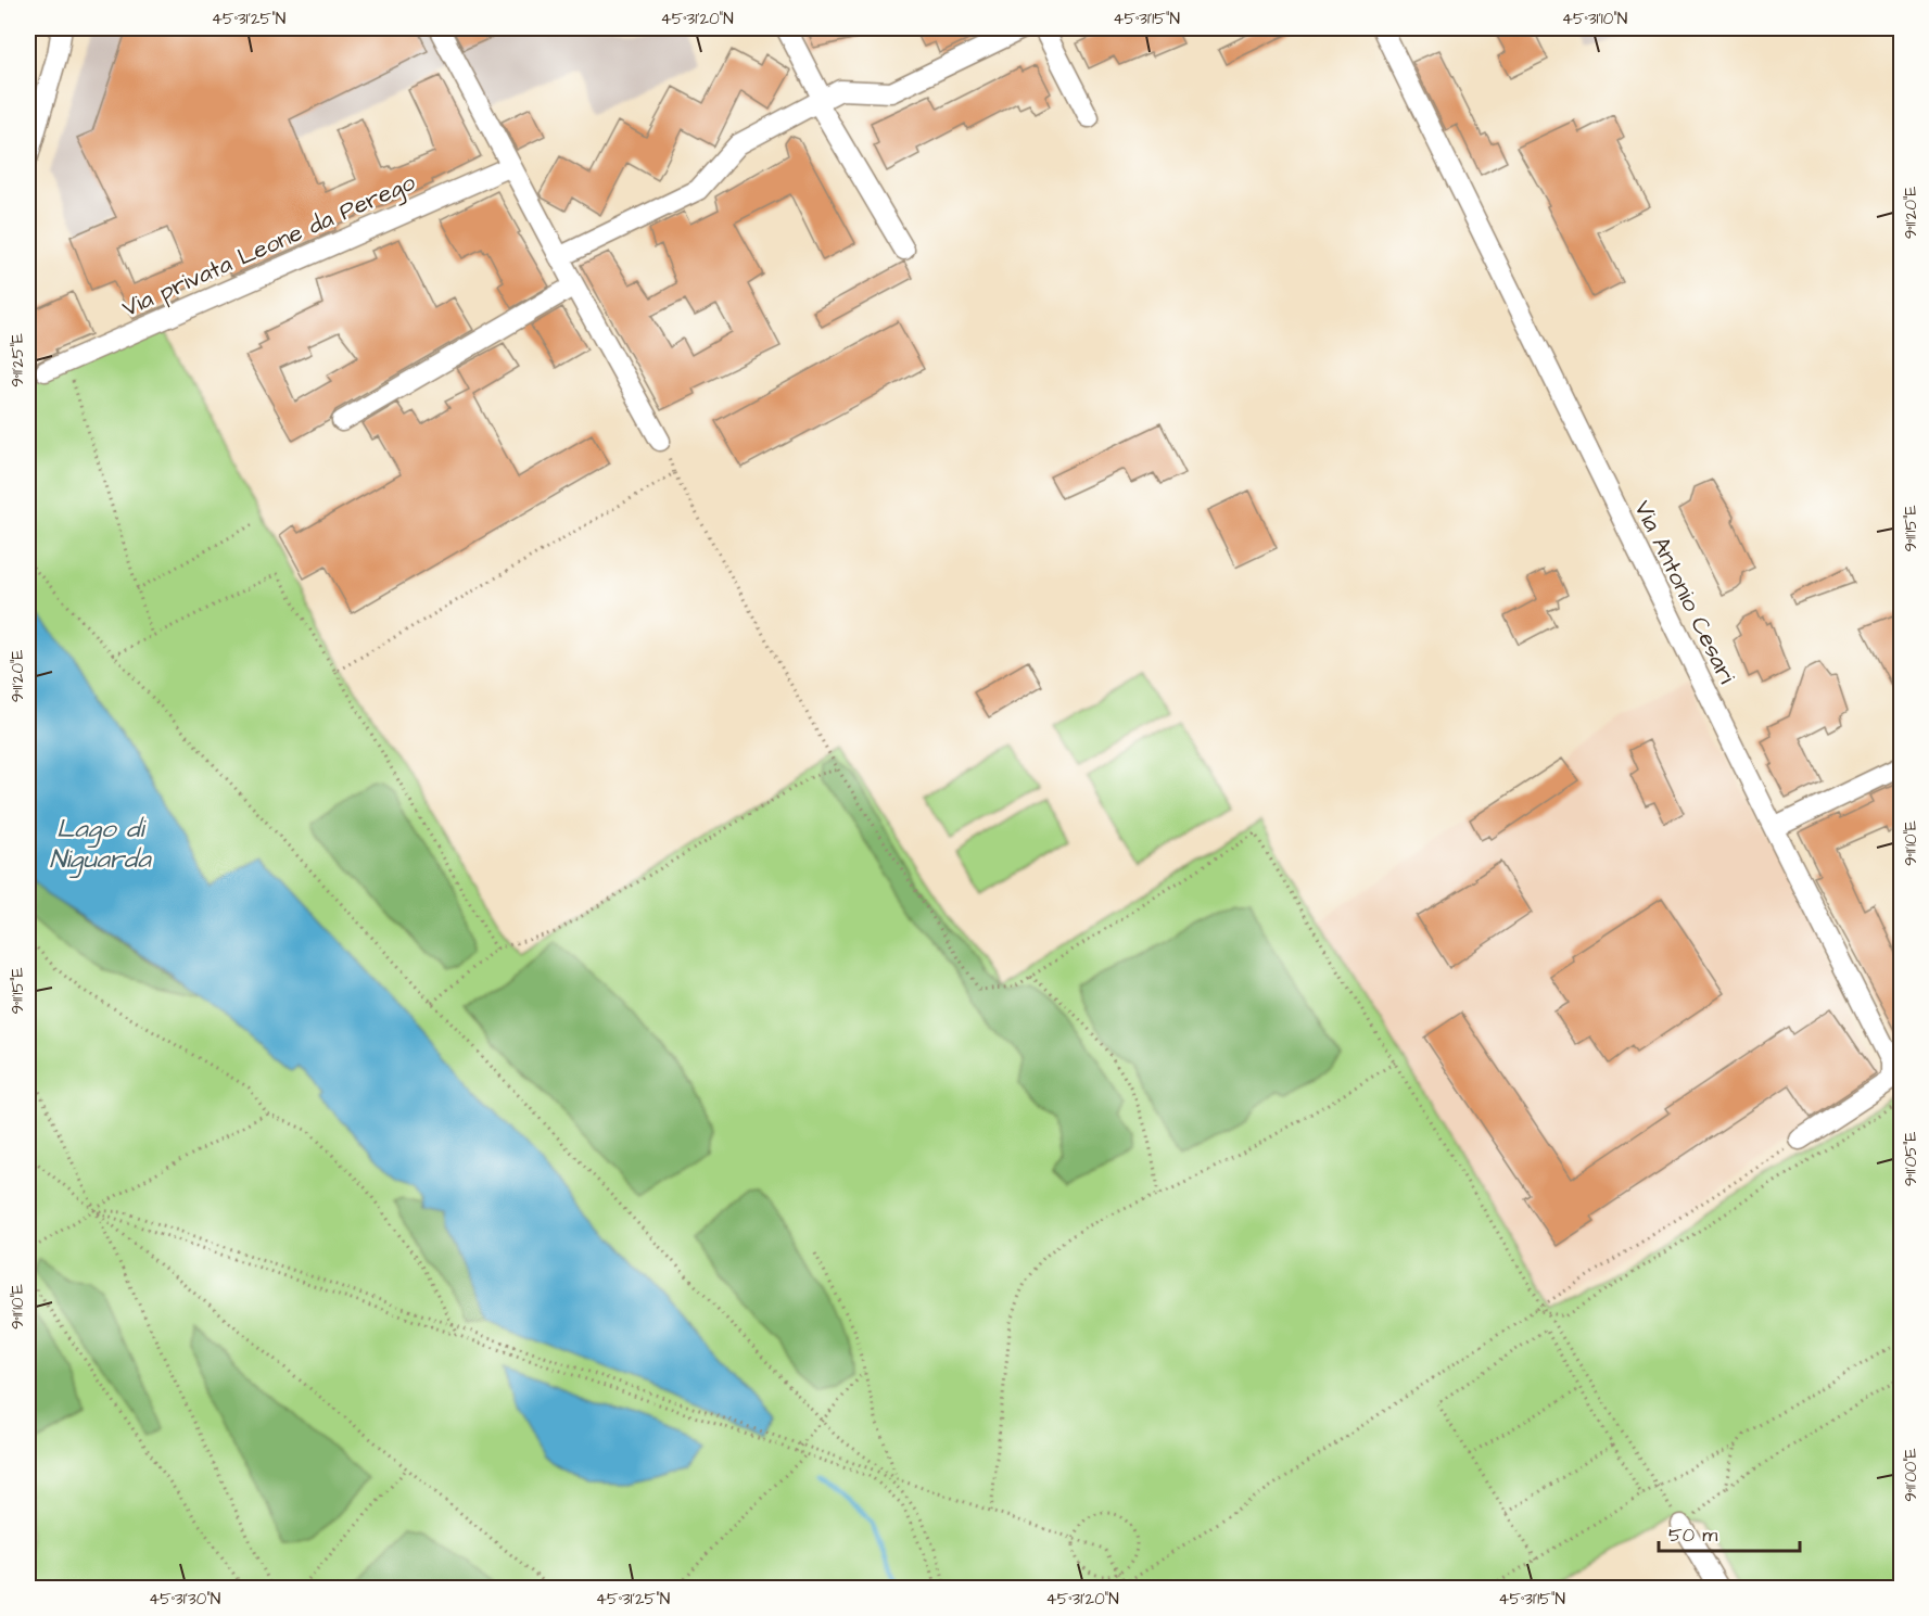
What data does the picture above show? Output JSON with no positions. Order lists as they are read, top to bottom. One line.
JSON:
{"streets":{"street":["Via privata Leone da Perego","Via Antonio Cesari"]},"water":["Lago di Niguarda"],"scale_bar":"50 m","coordinates":["45°31'25\"N","45°31'20\"N","45°31'15\"N","45°31'10\"N","9°11'20\"E","9°11'25\"E","9°11'15\"E","9°11'10\"E","9°11'05\"E","9°11'00\"E","45°31'30\"N"]}
